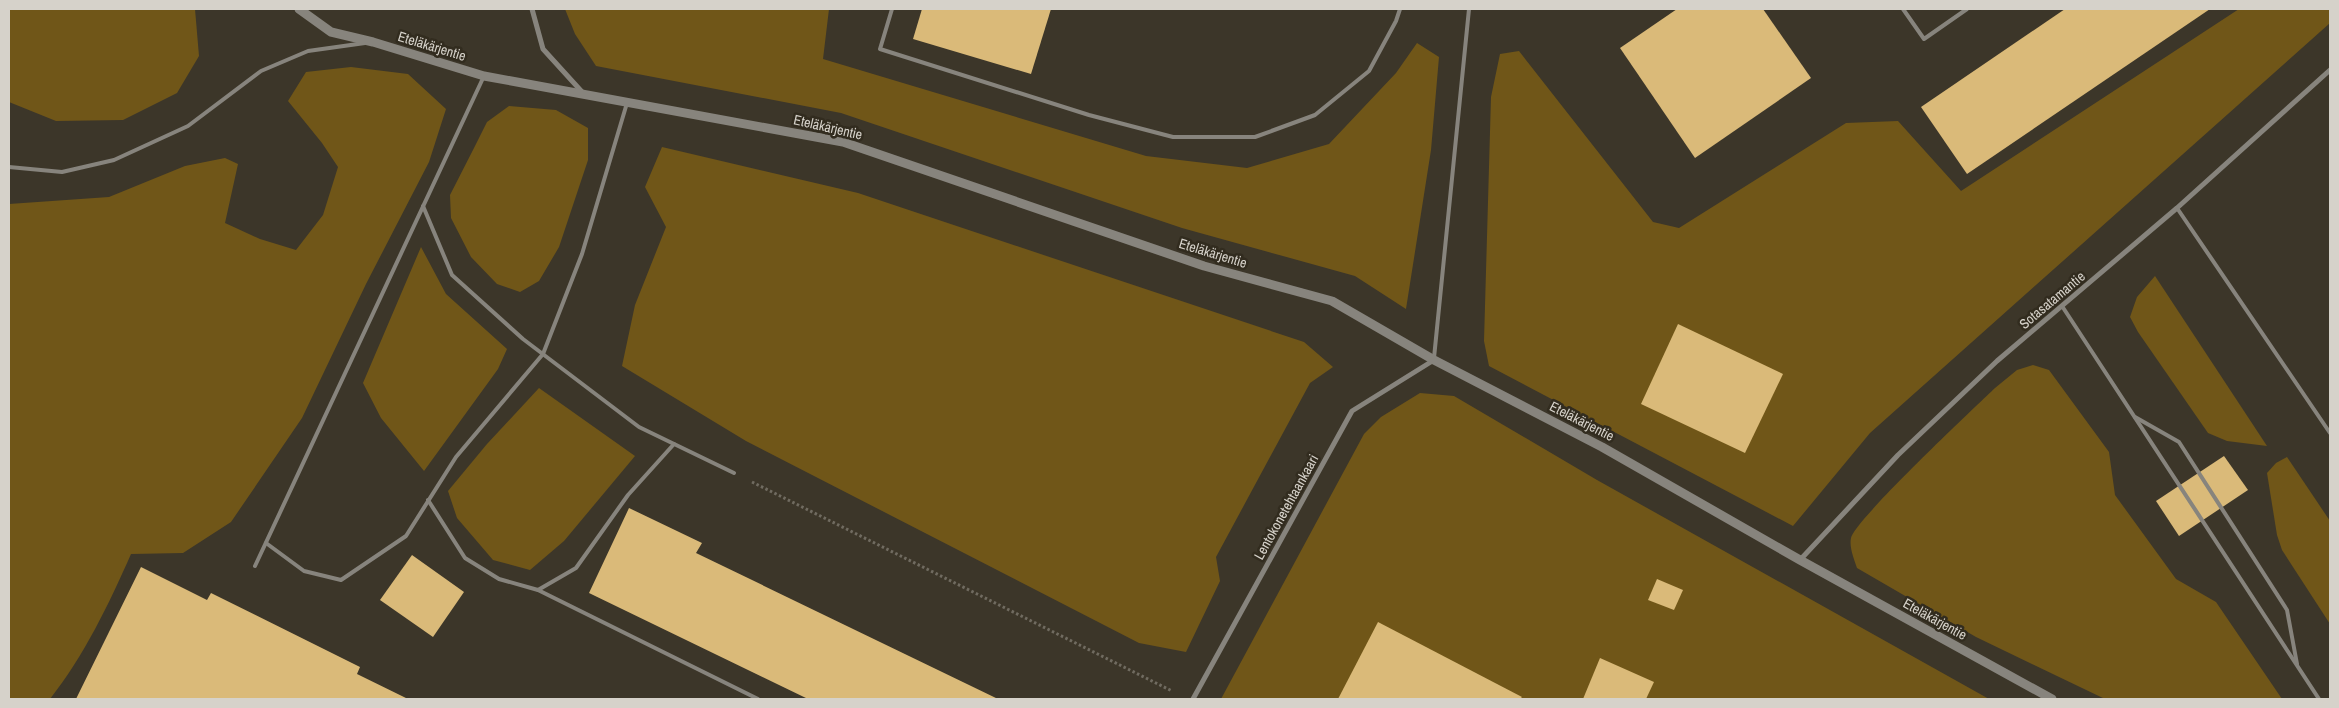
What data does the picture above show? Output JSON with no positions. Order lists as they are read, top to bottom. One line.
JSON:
{"streets":{"street":["Eteläkärjentie","Sotasatamantie","Lentokonetehtaankaari"]},"crossings":[["Eteläkärjentie","Sotasatamantie"],["Eteläkärjentie","Lentokonetehtaankaari"]]}
